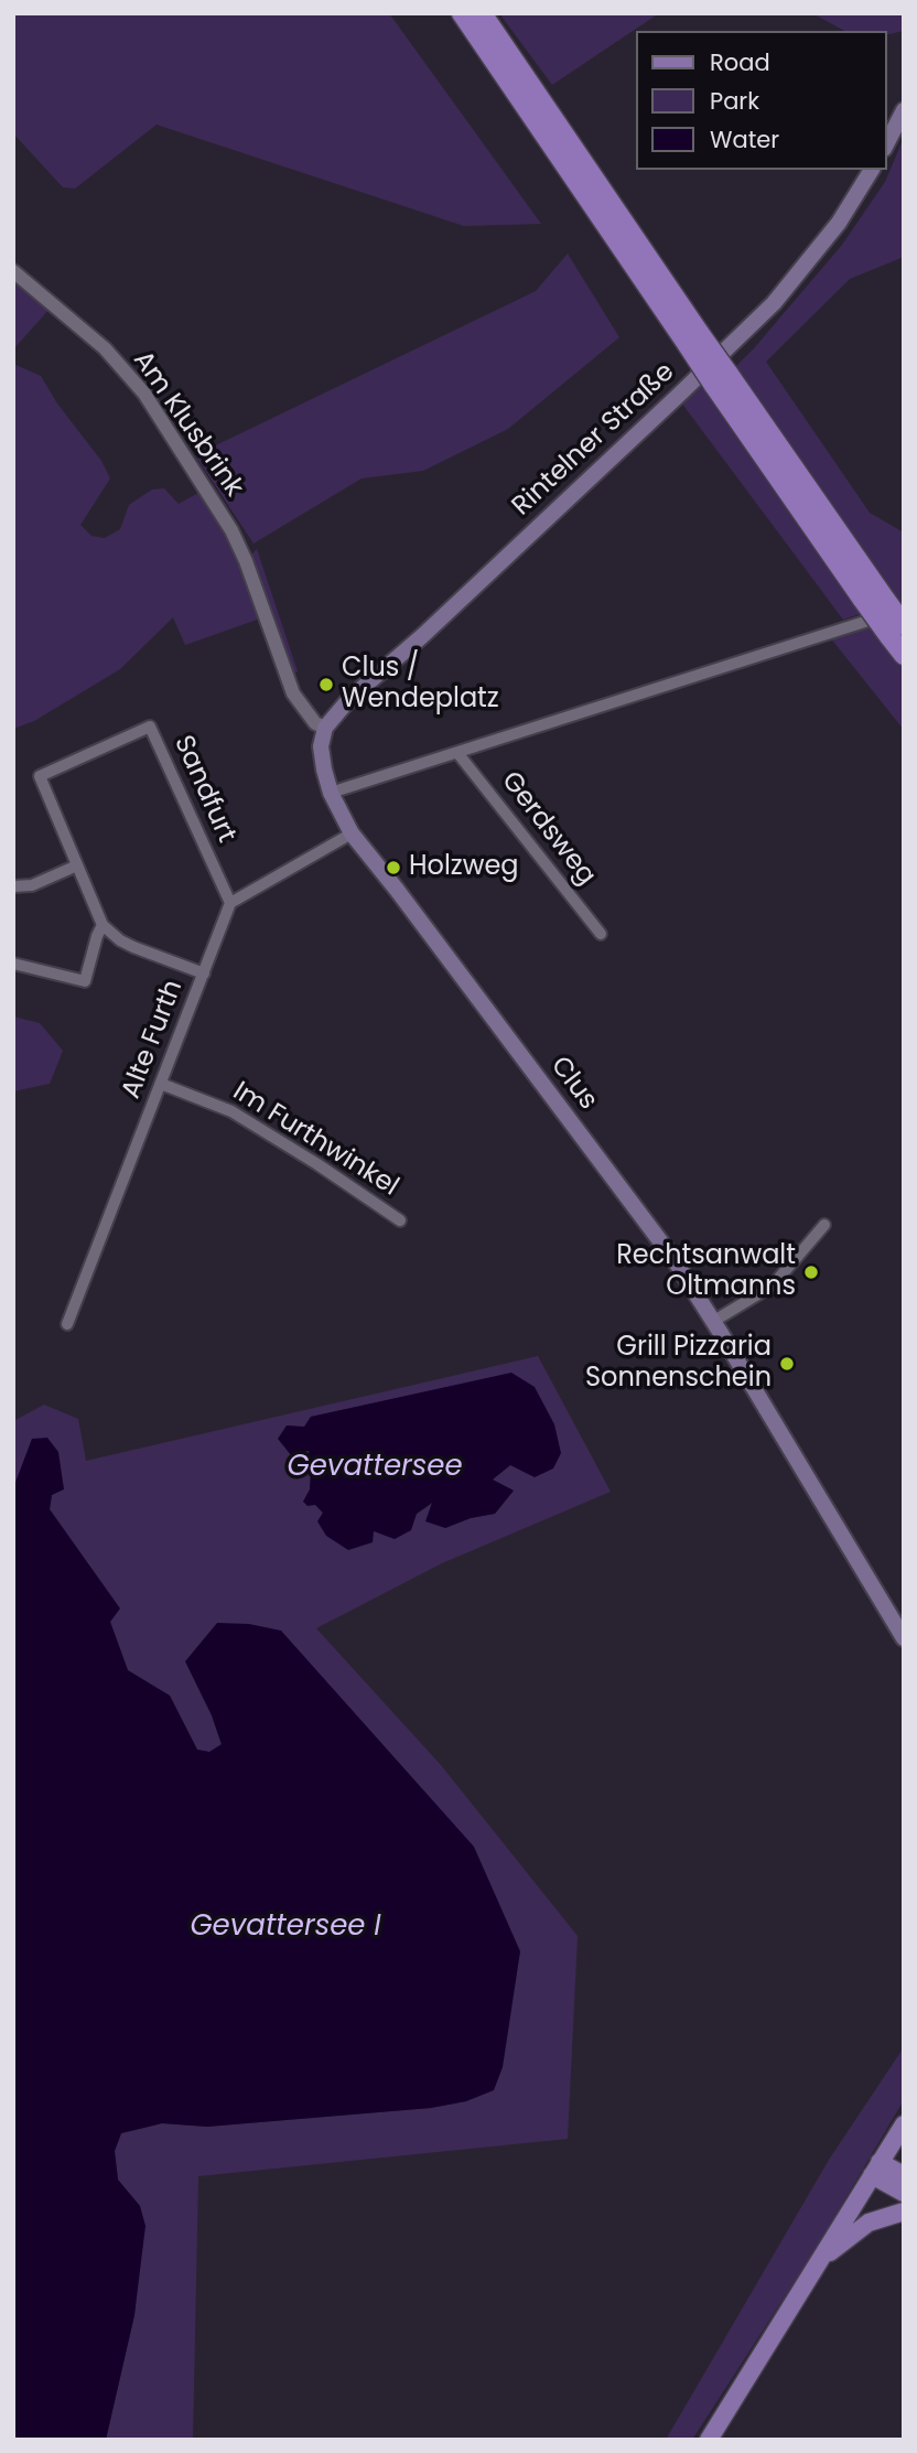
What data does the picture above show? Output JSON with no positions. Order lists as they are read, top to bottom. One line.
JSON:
{"streets":{"main road":["Rintelner Straße","Clus"],"street":["Am Klusbrink","Sandfurt","Gerdsweg","Alte Furth","Im Furthwinkel"]},"crossings":[["Am Klusbrink","Rintelner Straße"],["Am Klusbrink","Clus"],["Rintelner Straße","Clus"],["Sandfurt","Alte Furth"],["Alte Furth","Im Furthwinkel"]],"water":["Gevattersee","Gevattersee I"],"places":["Clus / Wendeplatz","Holzweg","Rechtsanwalt Oltmanns","Grill Pizzaria Sonnenschein"],"legend":["Road","Park","Water"]}
